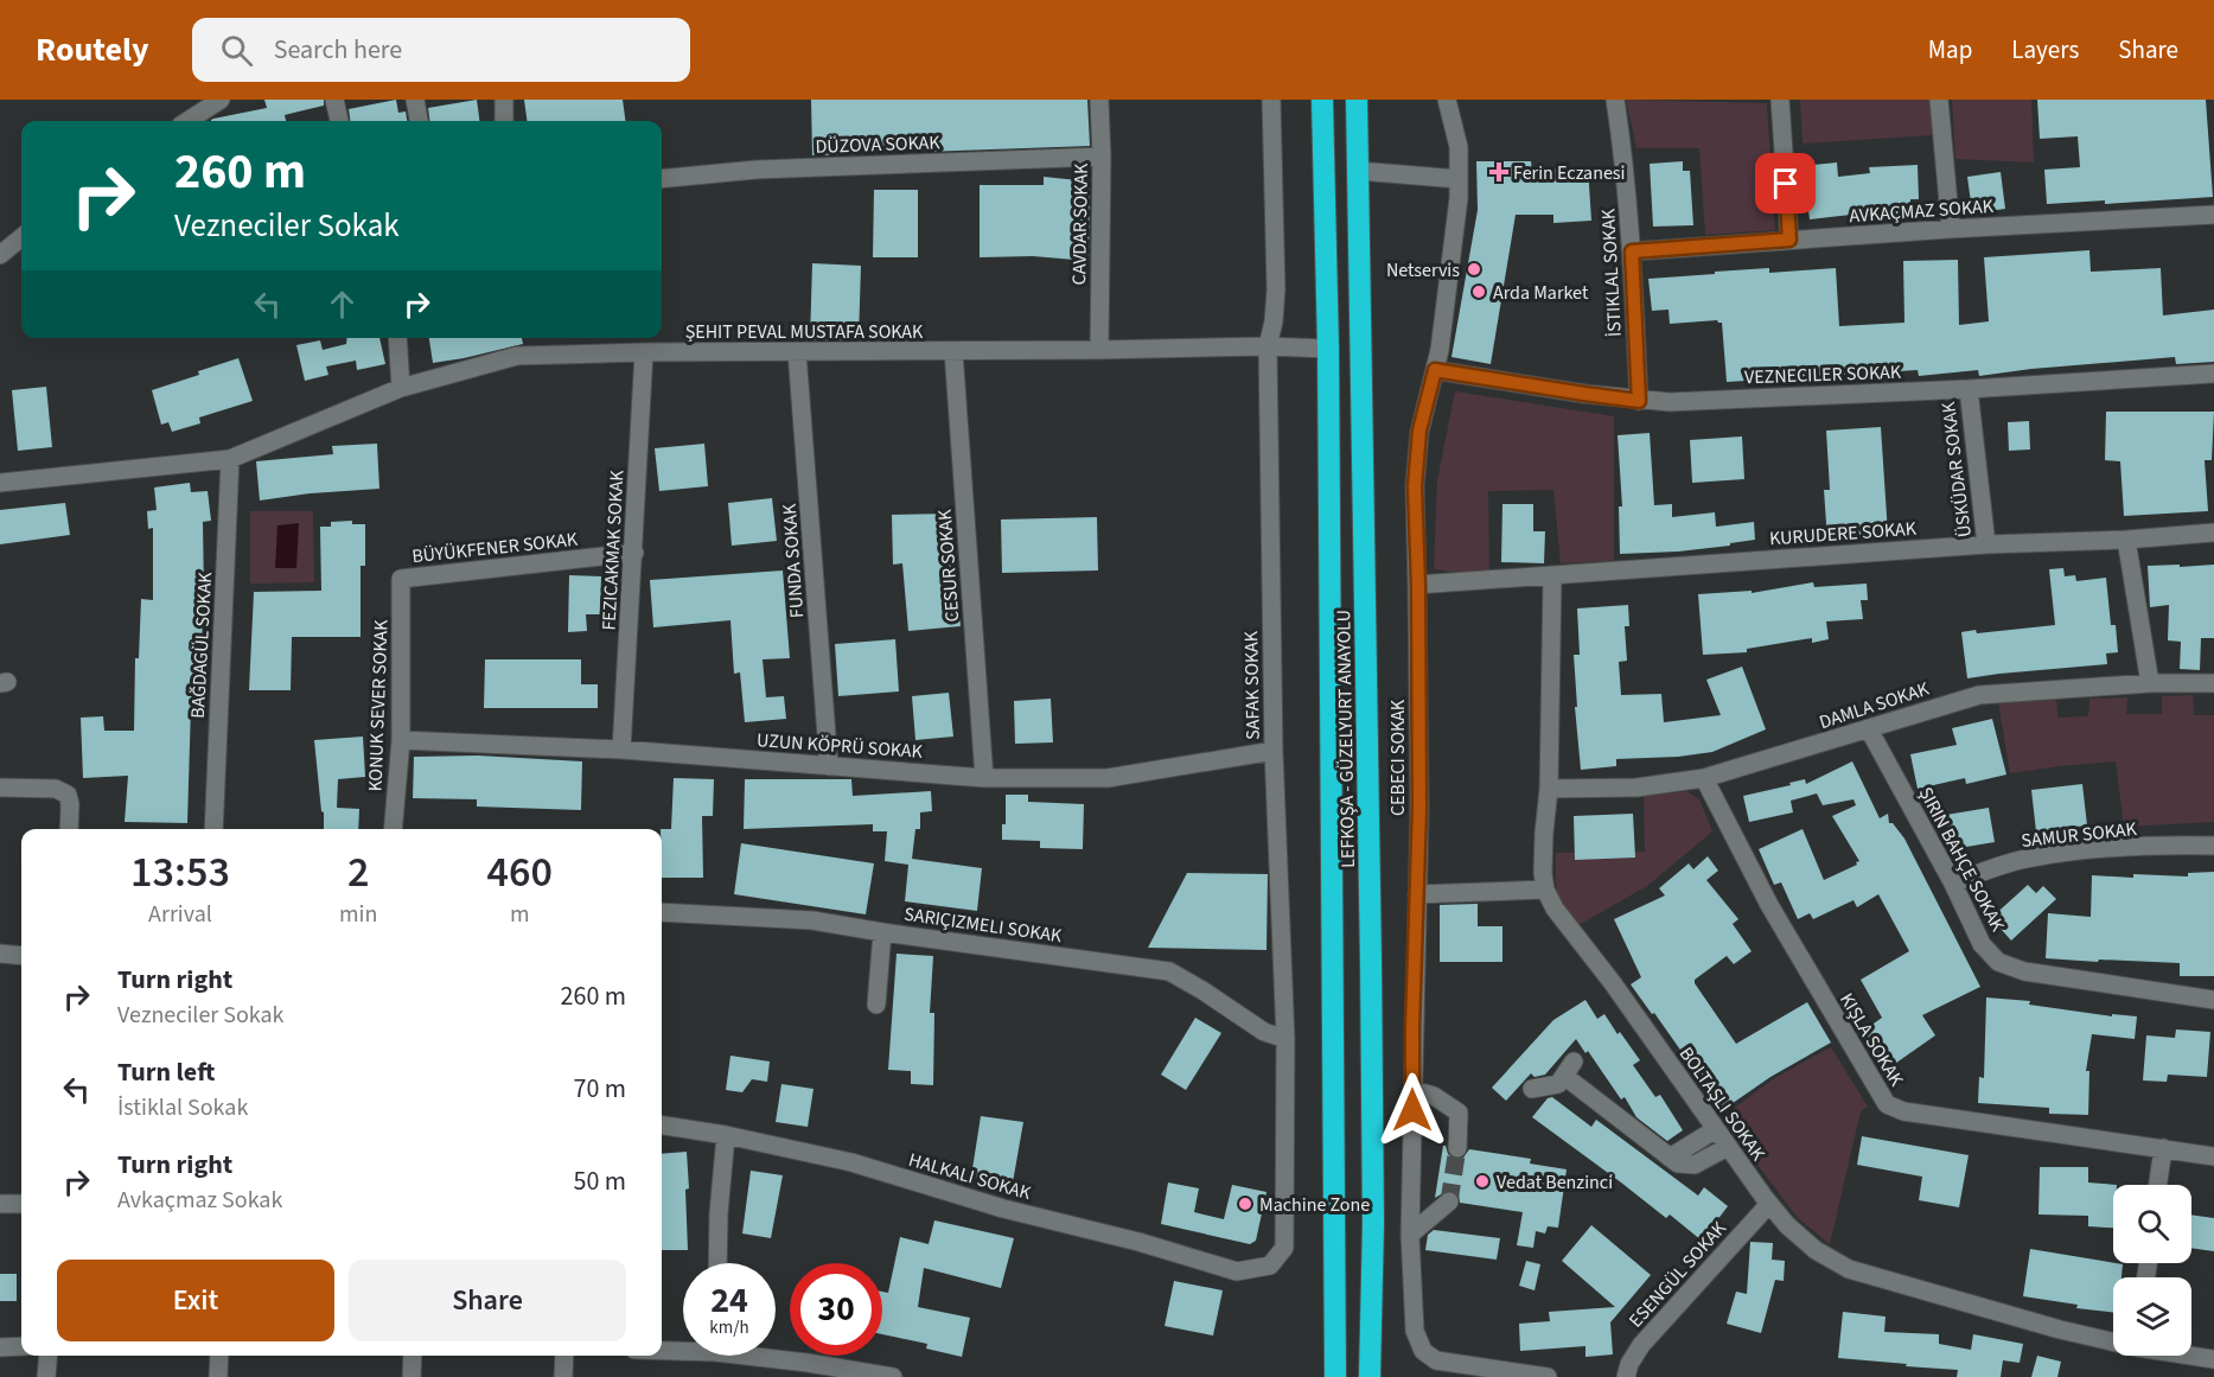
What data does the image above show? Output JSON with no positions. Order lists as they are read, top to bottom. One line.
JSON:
{"streets":{"highway":["LEFKOŞA - GÜZELYURT ANAYOLU"],"street":["DÜZOVA SOKAK","AVKAÇMAZ SOKAK","CAVDAR SOKAK","İSTIKLAL SOKAK","ŞEHIT PEVAL MUSTAFA SOKAK","VEZNECILER SOKAK","ÜSKÜDAR SOKAK","KURUDERE SOKAK","BÜYÜKFENER SOKAK","FEZICAKMAK SOKAK","FUNDA SOKAK","CESUR SOKAK","BAĞDAGÜL SOKAK","SAFAK SOKAK","DAMLA SOKAK","KONUK SEVER SOKAK","UZUN KÖPRÜ SOKAK","CEBECI SOKAK","SAMUR SOKAK","ŞIRIN BAHÇE SOKAK","ESENGÜL SOKAK"]},"crossings":[["DÜZOVA SOKAK","CAVDAR SOKAK"],["AVKAÇMAZ SOKAK","İSTIKLAL SOKAK"],["CAVDAR SOKAK","ŞEHIT PEVAL MUSTAFA SOKAK"],["İSTIKLAL SOKAK","VEZNECILER SOKAK"],["ŞEHIT PEVAL MUSTAFA SOKAK","FEZICAKMAK SOKAK"],["ŞEHIT PEVAL MUSTAFA SOKAK","FUNDA SOKAK"],["ŞEHIT PEVAL MUSTAFA SOKAK","CESUR SOKAK"],["ŞEHIT PEVAL MUSTAFA SOKAK","BAĞDAGÜL SOKAK"],["ŞEHIT PEVAL MUSTAFA SOKAK","SAFAK SOKAK"],["ŞEHIT PEVAL MUSTAFA SOKAK","LEFKOŞA - GÜZELYURT ANAYOLU"],["VEZNECILER SOKAK","ÜSKÜDAR SOKAK"],["VEZNECILER SOKAK","CEBECI SOKAK"],["ÜSKÜDAR SOKAK","KURUDERE SOKAK"],["KURUDERE SOKAK","CEBECI SOKAK"],["BÜYÜKFENER SOKAK","FEZICAKMAK SOKAK"],["BÜYÜKFENER SOKAK","KONUK SEVER SOKAK"],["FEZICAKMAK SOKAK","UZUN KÖPRÜ SOKAK"],["FUNDA SOKAK","UZUN KÖPRÜ SOKAK"],["CESUR SOKAK","UZUN KÖPRÜ SOKAK"],["SAFAK SOKAK","UZUN KÖPRÜ SOKAK"],["DAMLA SOKAK","ŞIRIN BAHÇE SOKAK"],["KONUK SEVER SOKAK","UZUN KÖPRÜ SOKAK"],["SAMUR SOKAK","ŞIRIN BAHÇE SOKAK"]],"places":{"health":["Ferin Eczanesi"],"other":["Netservis","Arda Market","Vedat Benzinci","Machine Zone"]},"page":{"header":"Routely","search":"Search here","nav":["Map","Layers","Share"],"turn":["260 m","Vezneciler Sokak"],"eta":["13:53","Arrival","2","min","460","m"],"list":[{"name":"Turn right","note":"Vezneciler Sokak","value":"260 m"},{"name":"Turn left","note":"İstiklal Sokak","value":"70 m"},{"name":"Turn right","note":"Avkaçmaz Sokak","value":"50 m"}],"buttons":["Exit","Share"],"speed":"24 km/h","limit":"30"}}
